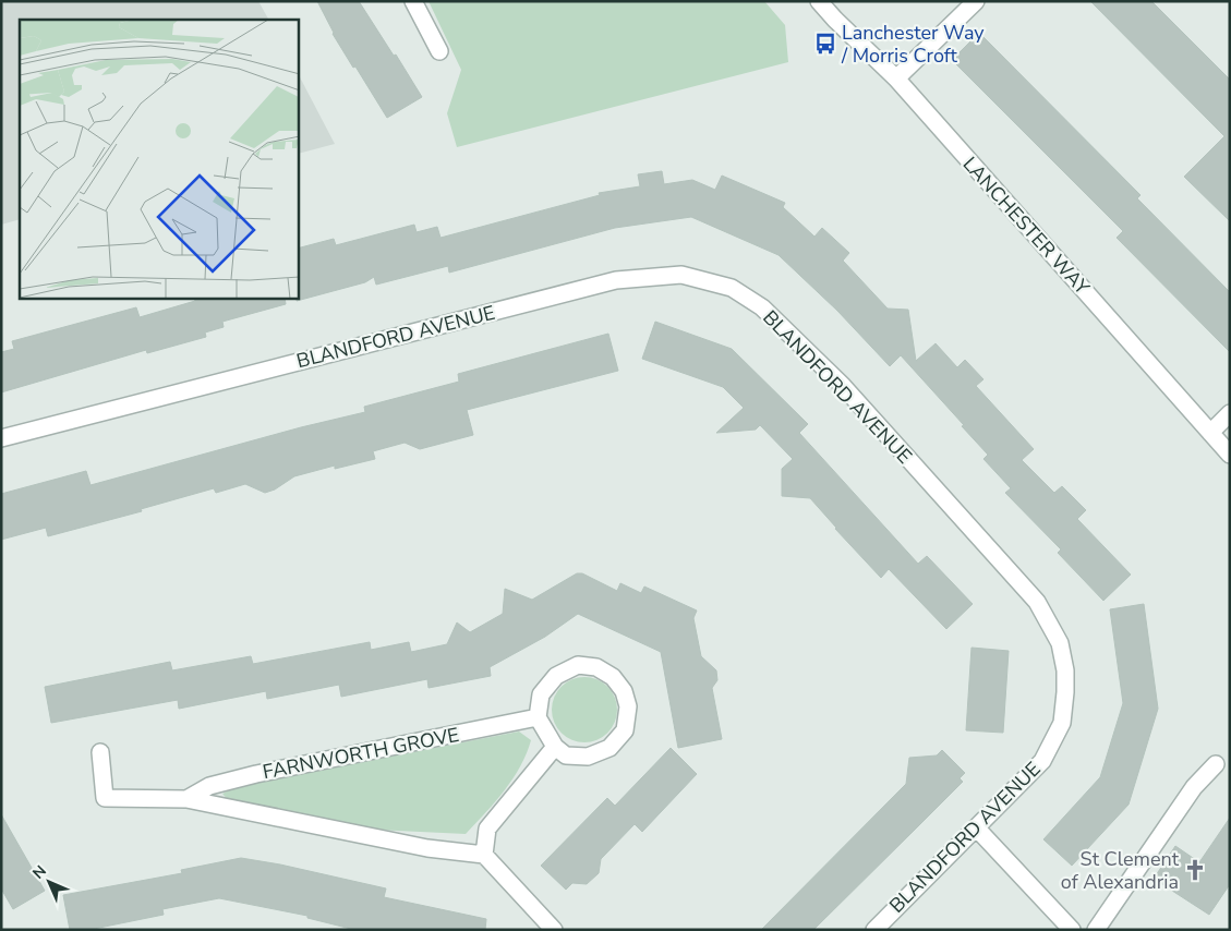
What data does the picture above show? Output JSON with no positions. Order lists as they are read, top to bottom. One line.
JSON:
{"streets":{"street":["LANCHESTER WAY","BLANDFORD AVENUE","FARNWORTH GROVE"]},"places":{"bus stop":["Lanchester Way / Morris Croft"],"church":["St Clement of Alexandria"]},"north":"top left"}
